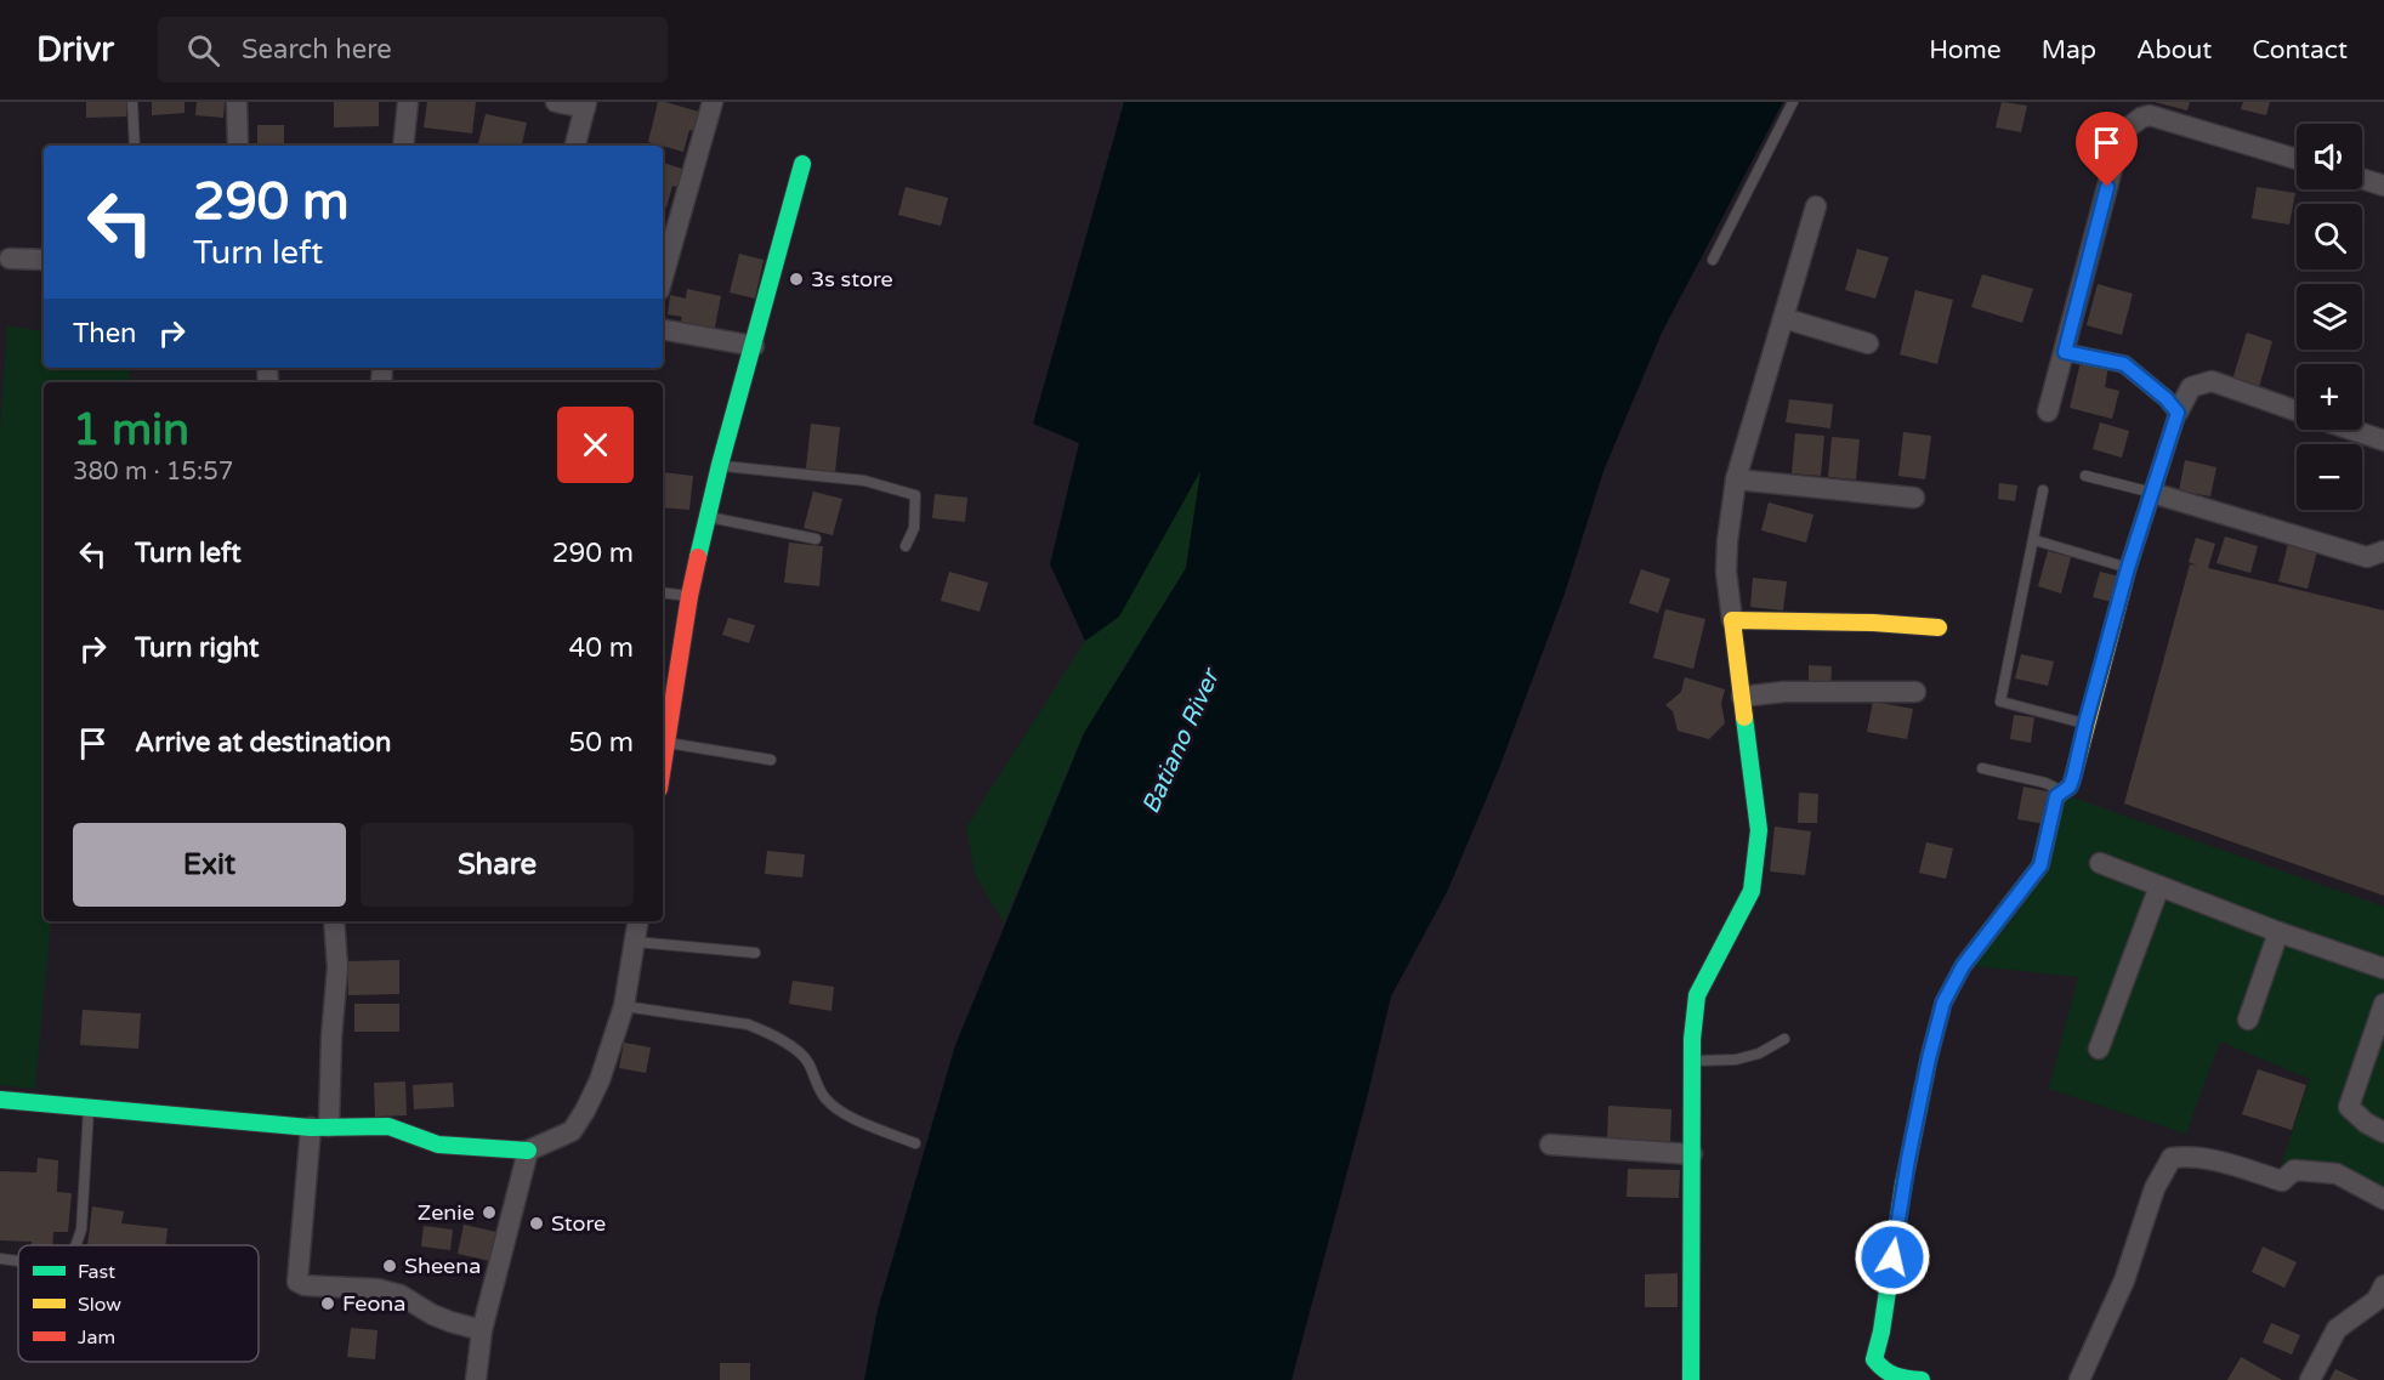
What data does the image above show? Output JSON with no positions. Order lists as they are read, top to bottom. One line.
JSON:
{"water":["Batiano River"],"places":["3s store","Zenie","Store","Sheena","Feona"],"legend":["Fast","Slow","Jam"],"page":{"header":"Drivr","search":"Search here","nav":["Home","Map","About","Contact"],"map_buttons":["+","−"],"turn":["290 m","Turn left"],"then":"Then","heading":["1 min","380 m · 15:57"],"list":[{"name":"Turn left","value":"290 m"},{"name":"Turn right","value":"40 m"},{"name":"Arrive at destination","value":"50 m"}],"buttons":["Exit","Share"]}}
